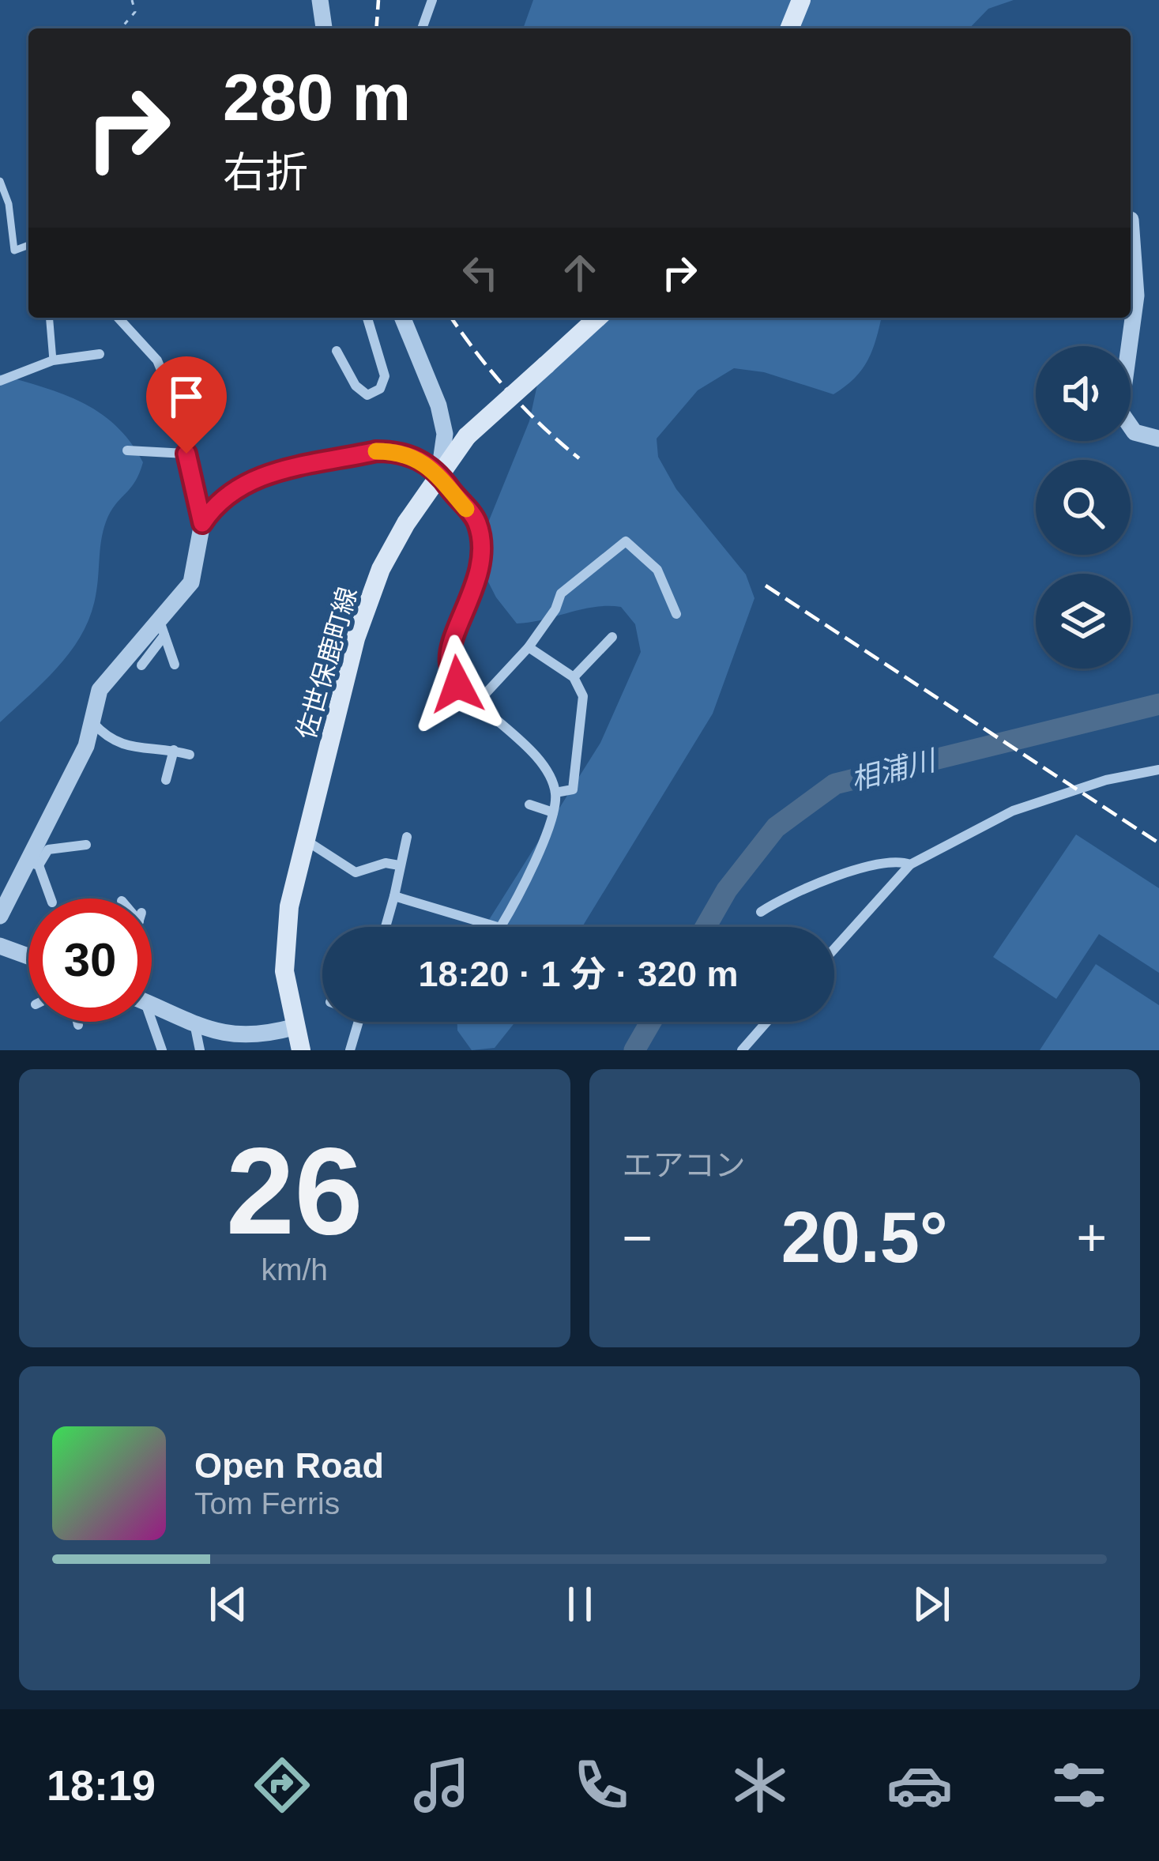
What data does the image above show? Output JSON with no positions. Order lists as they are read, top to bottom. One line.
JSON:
{"streets":{"main road":["佐世保鹿町線"]},"water":["相浦川"],"page":{"turn":["280 m","右折"],"limit":"30","trip":"18:20 · 1 分 · 320 m","tile":[["26","km/h"],"エアコン"],"heat":["−","20.5°","+"],"song":["Open Road","Tom Ferris"],"tabs":"18:19"}}
